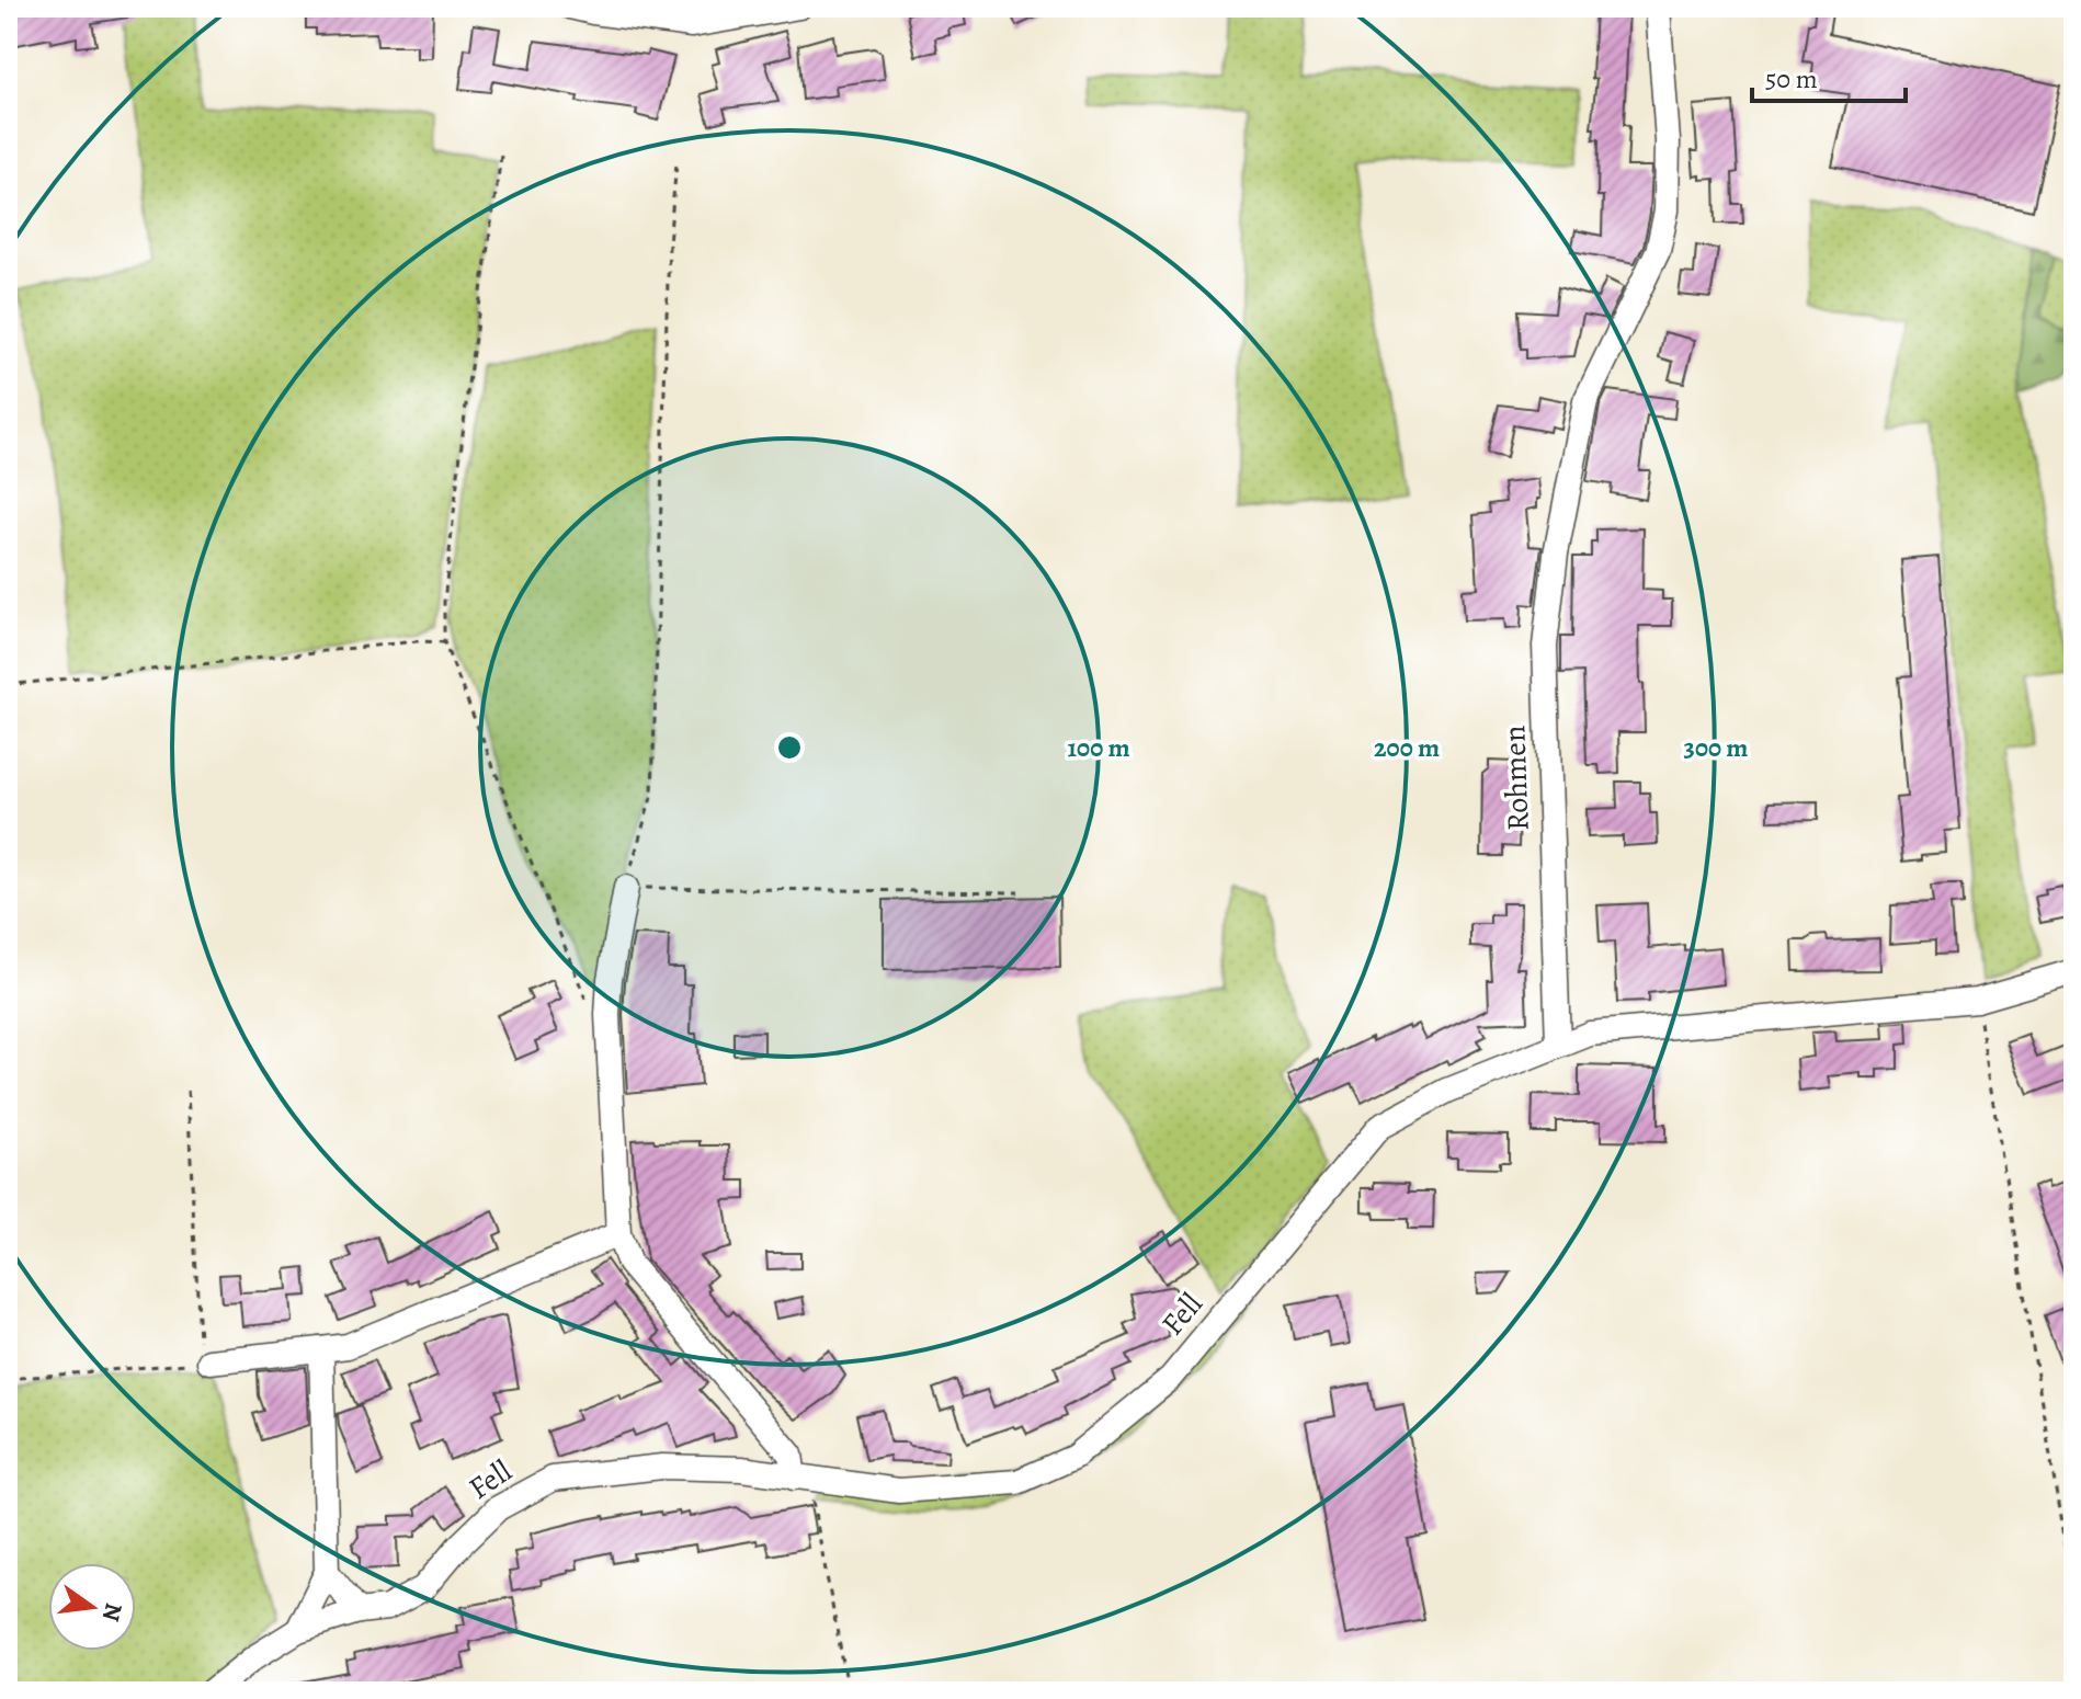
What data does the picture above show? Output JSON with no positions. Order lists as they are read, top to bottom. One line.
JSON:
{"streets":{"street":["Rohmen","Fell"]},"crossings":[["Rohmen","Fell"]],"scale_bar":"50 m","north":"right","rings":["100 m","200 m","300 m"]}
